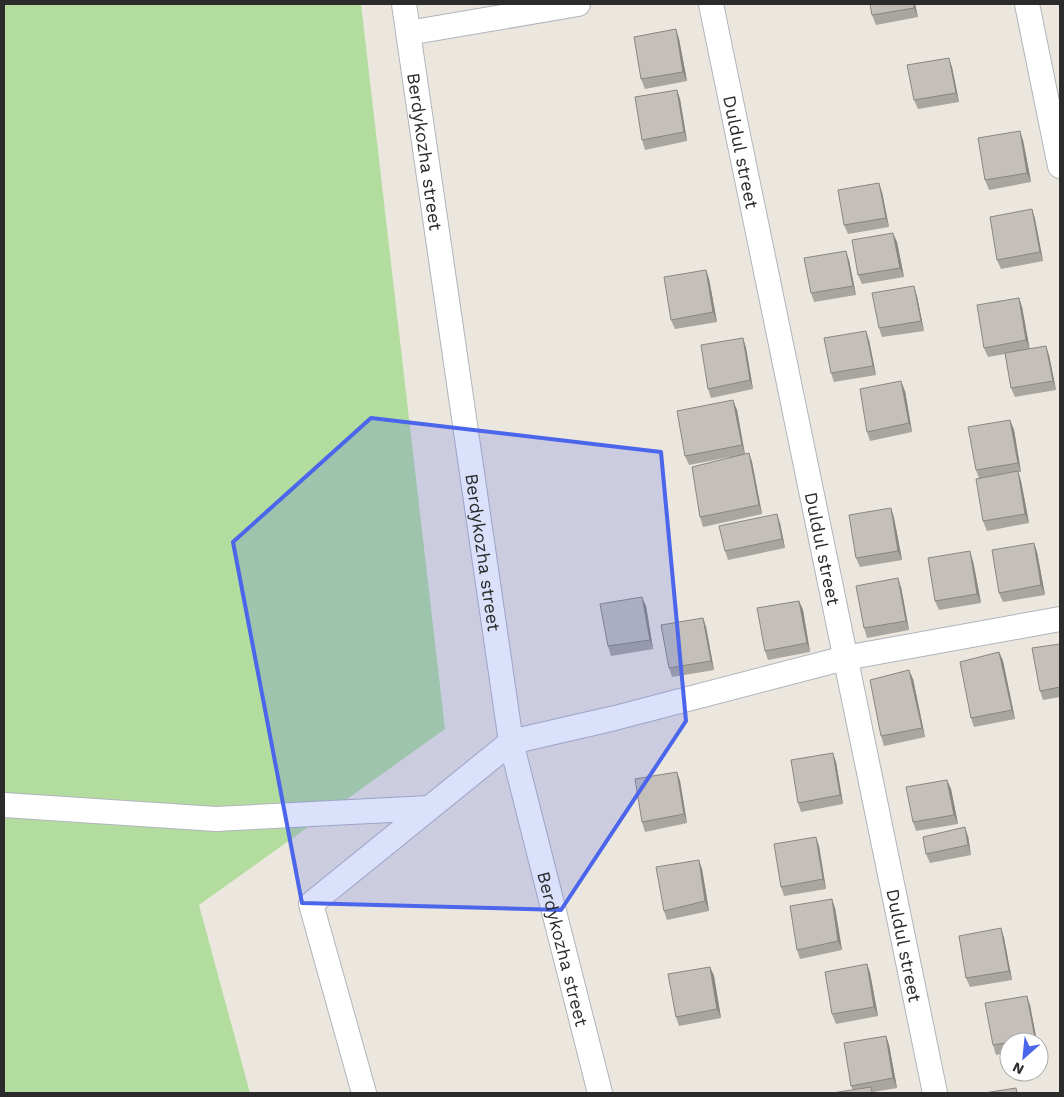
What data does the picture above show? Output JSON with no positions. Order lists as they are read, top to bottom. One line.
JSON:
{"streets":{"street":["Berdykozha street","Duldul street"]},"north":"bottom left"}
